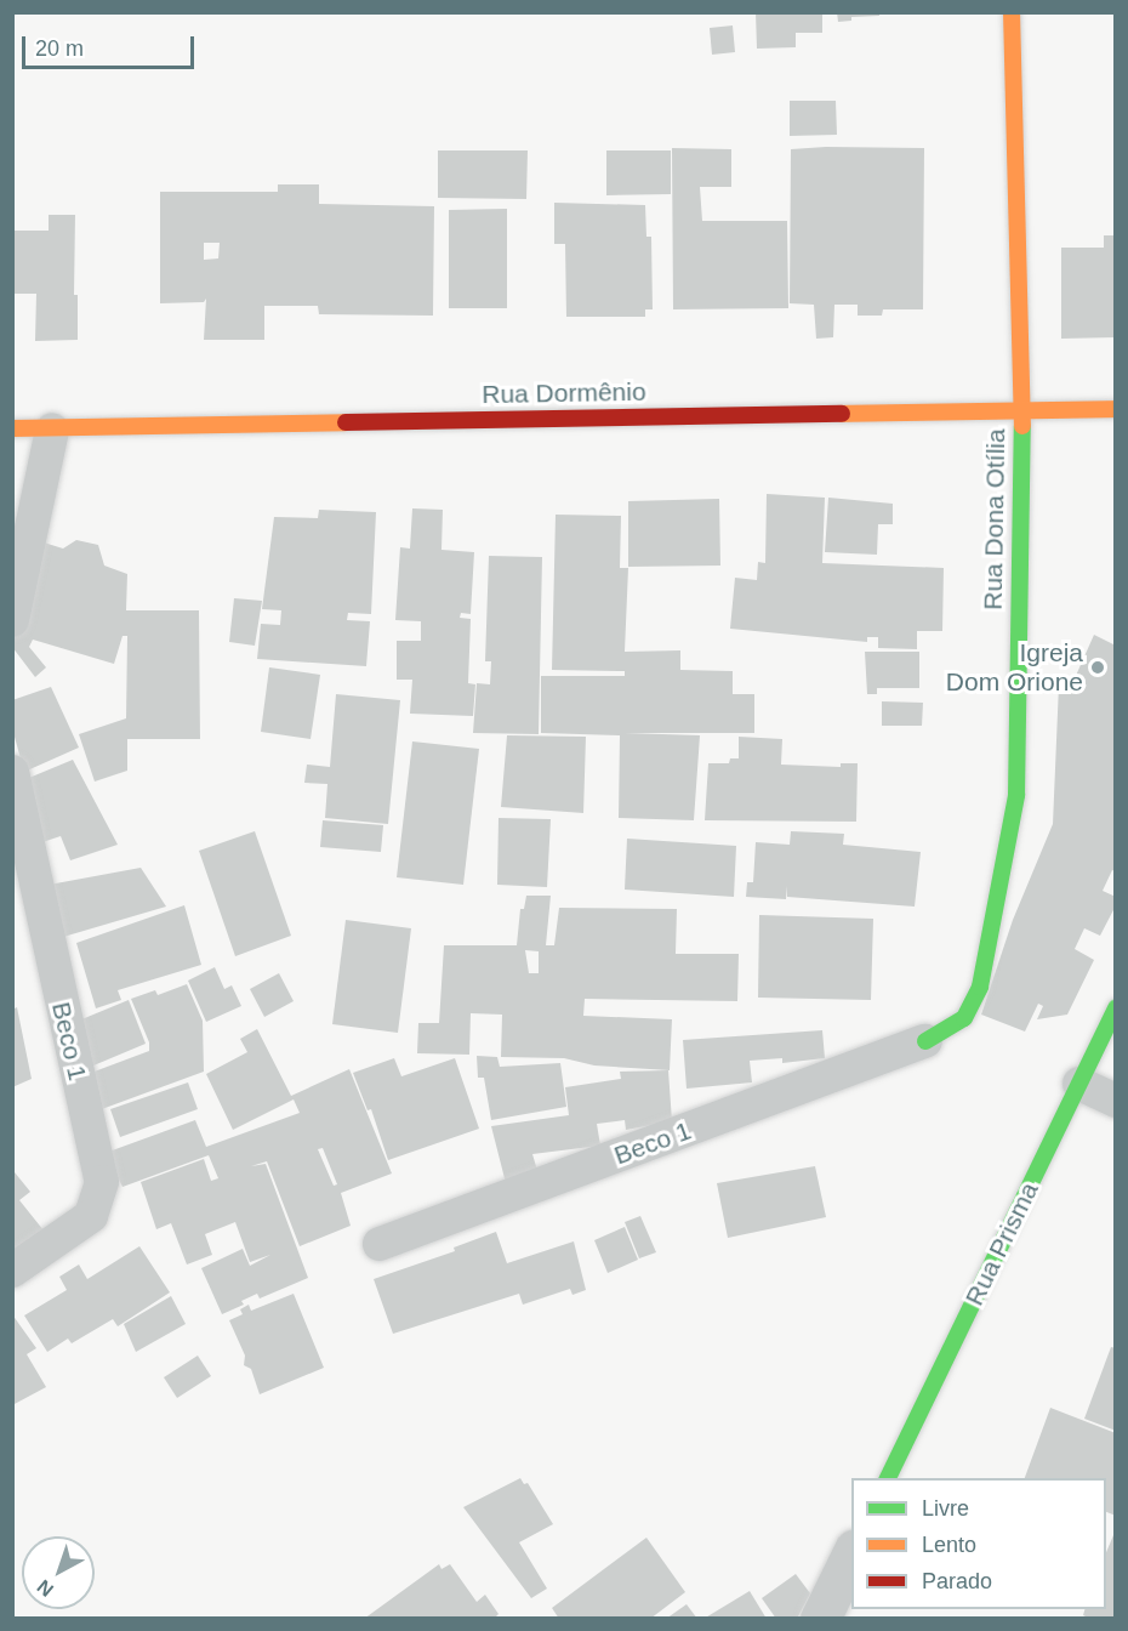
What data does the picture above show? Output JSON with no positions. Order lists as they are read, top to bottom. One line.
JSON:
{"streets":{"street":["Rua Dormênio","Rua Dona Otília","Rua Prisma"],"lane":["Beco 1"]},"crossings":[["Rua Dormênio","Rua Dona Otília"],["Rua Dona Otília","Beco 1"]],"places":["Igreja Dom Orione"],"legend":["Livre","Lento","Parado"],"scale_bar":"20 m","north":"bottom left"}
